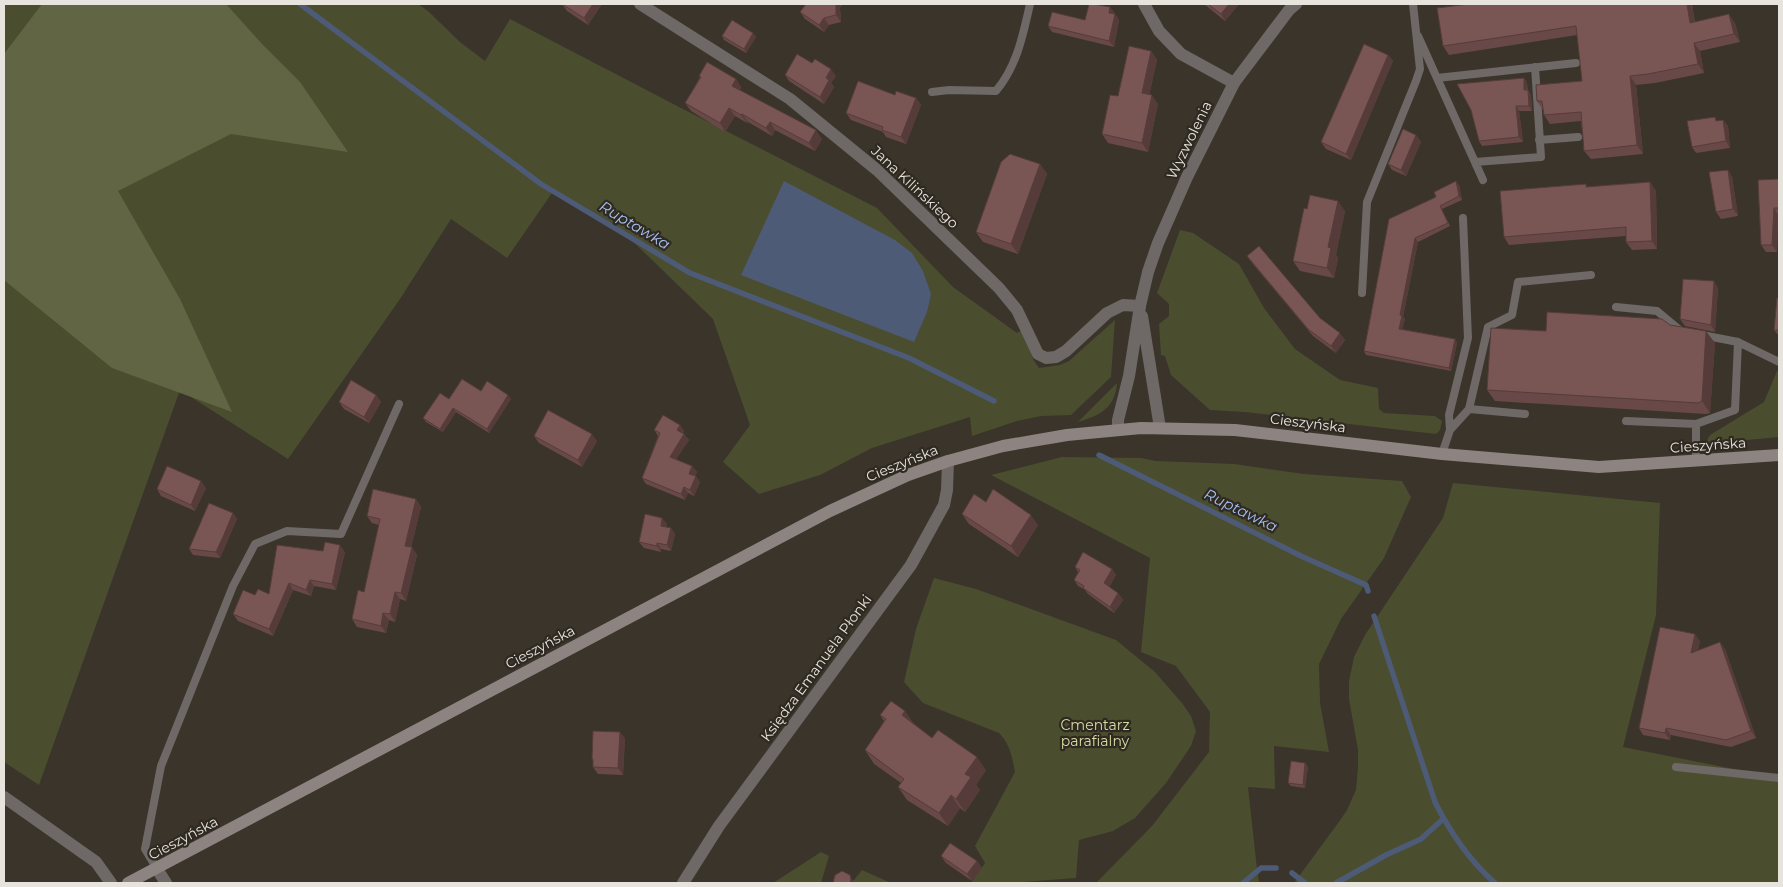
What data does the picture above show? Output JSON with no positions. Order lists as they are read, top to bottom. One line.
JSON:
{"streets":{"main road":["Cieszyńska"],"street":["Wyzwolenia","Jana Kilińskiego","Księdza Emanuela Płonki"]},"crossings":[["Wyzwolenia","Jana Kilińskiego"],["Wyzwolenia","Cieszyńska"],["Cieszyńska","Księdza Emanuela Płonki"]],"water":["Ruptawka"],"parks":["Cmentarz parafialny"]}
